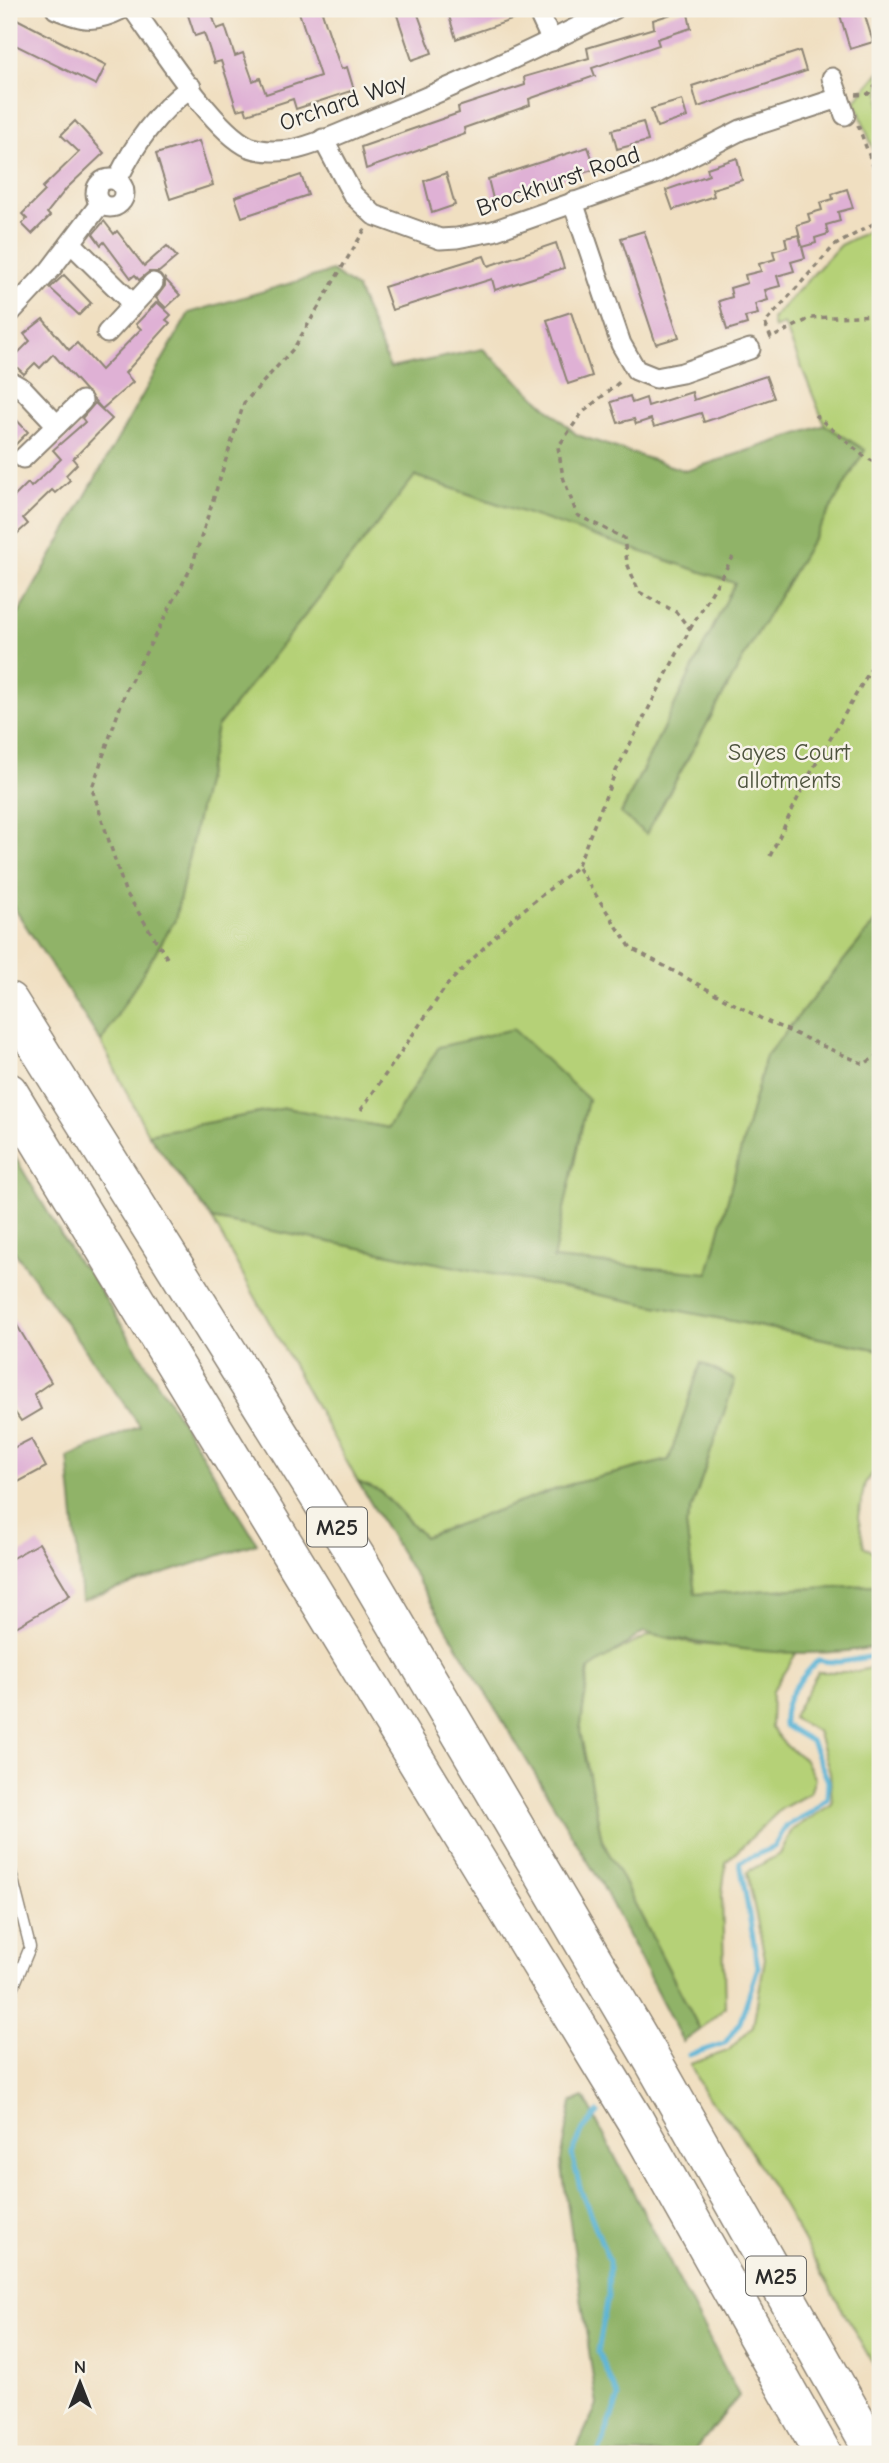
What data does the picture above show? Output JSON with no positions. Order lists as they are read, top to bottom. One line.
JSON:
{"streets":{"highway":["M25"],"street":["Orchard Way","Brockhurst Road"]},"crossings":[["Orchard Way","Brockhurst Road"]],"parks":["Sayes Court allotments"],"north":"top"}
